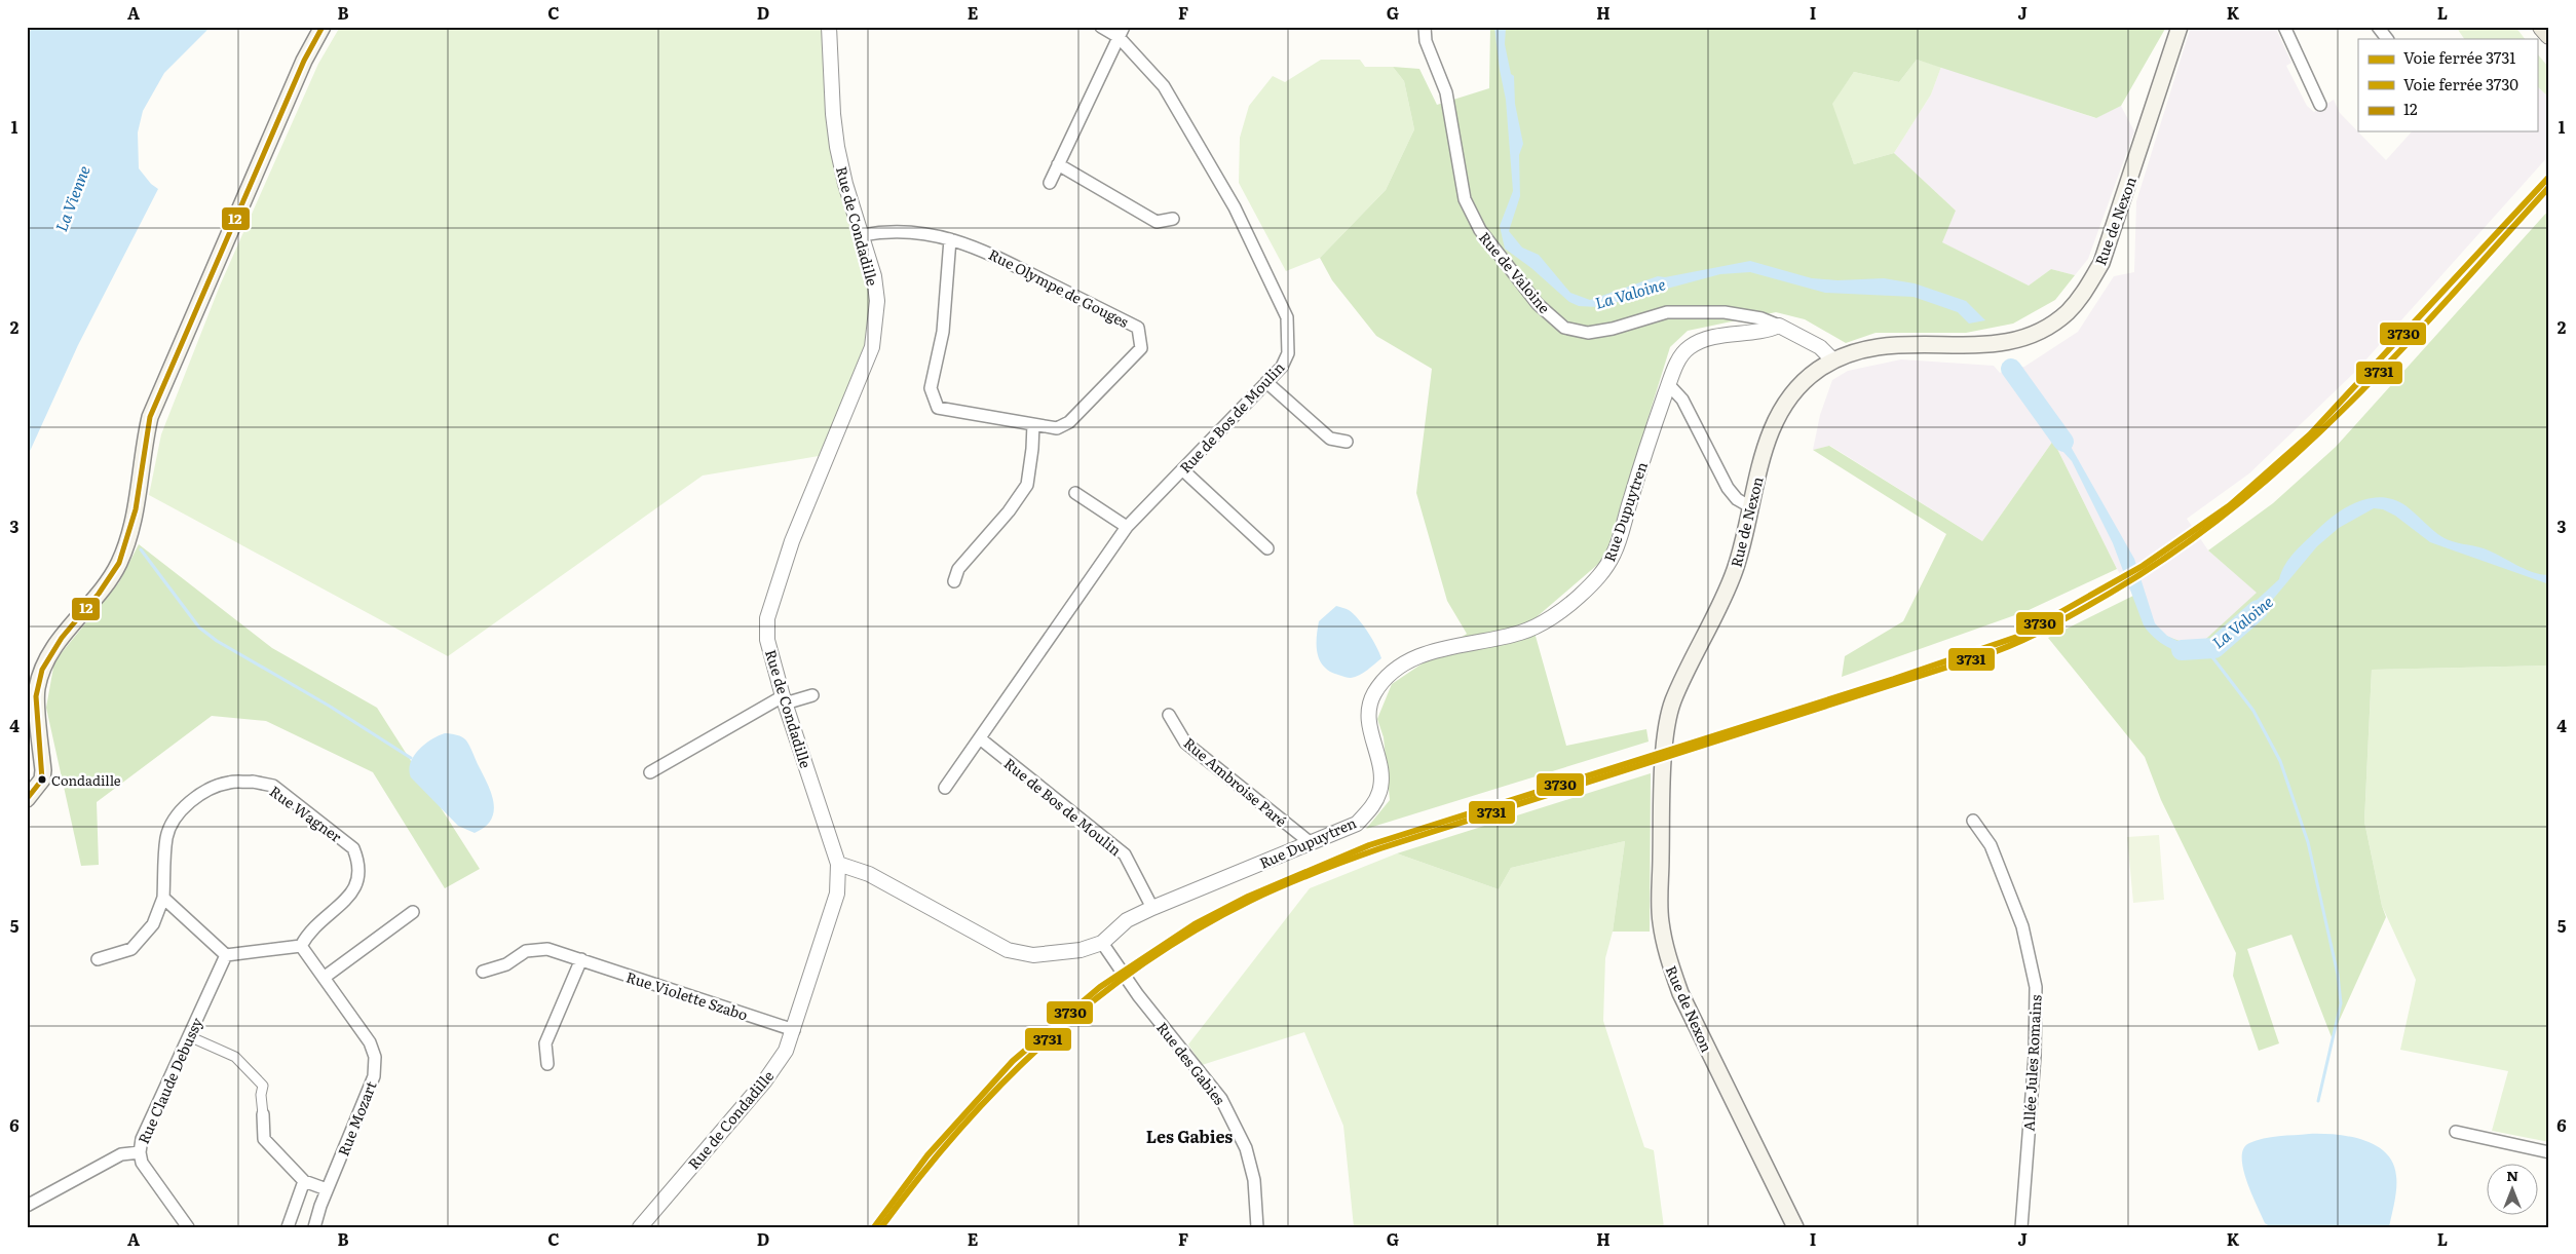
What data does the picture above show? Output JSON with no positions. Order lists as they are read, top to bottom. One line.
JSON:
{"streets":{"main road":["Rue de Nexon"],"street":["Rue de Condadille","Rue de Valoine","Rue Olympe de Gouges","Rue de Bos de Moulin","Rue Dupuytren","Rue Ambroise Paré","Rue Wagner","Rue Violette Szabo","Rue des Gabies","Allée Jules Romains","Rue Claude Debussy","Rue Mozart"]},"crossings":[["Rue de Nexon","Rue de Valoine"],["Rue de Condadille","Rue Olympe de Gouges"],["Rue de Condadille","Rue Dupuytren"],["Rue de Condadille","Rue Violette Szabo"],["Rue de Valoine","Rue Dupuytren"],["Rue de Bos de Moulin","Rue Dupuytren"],["Rue Dupuytren","Rue Ambroise Paré"],["Rue Dupuytren","Rue des Gabies"],["Rue Wagner","Rue Claude Debussy"],["Rue Wagner","Rue Mozart"],["Rue Claude Debussy","Rue Mozart"]],"districts":["Les Gabies"],"water":["La Vienne","La Valoine"],"places":["Condadille"],"lines":["transit line 12","rail line 3730","rail line 3731"],"legend":["Voie ferrée 3731","Voie ferrée 3730","12"],"north":"top","grid":{"columns":["A","B","C","D","E","F","G","H","I","J","K","L"],"rows":["1","2","3","4","5","6"]}}
